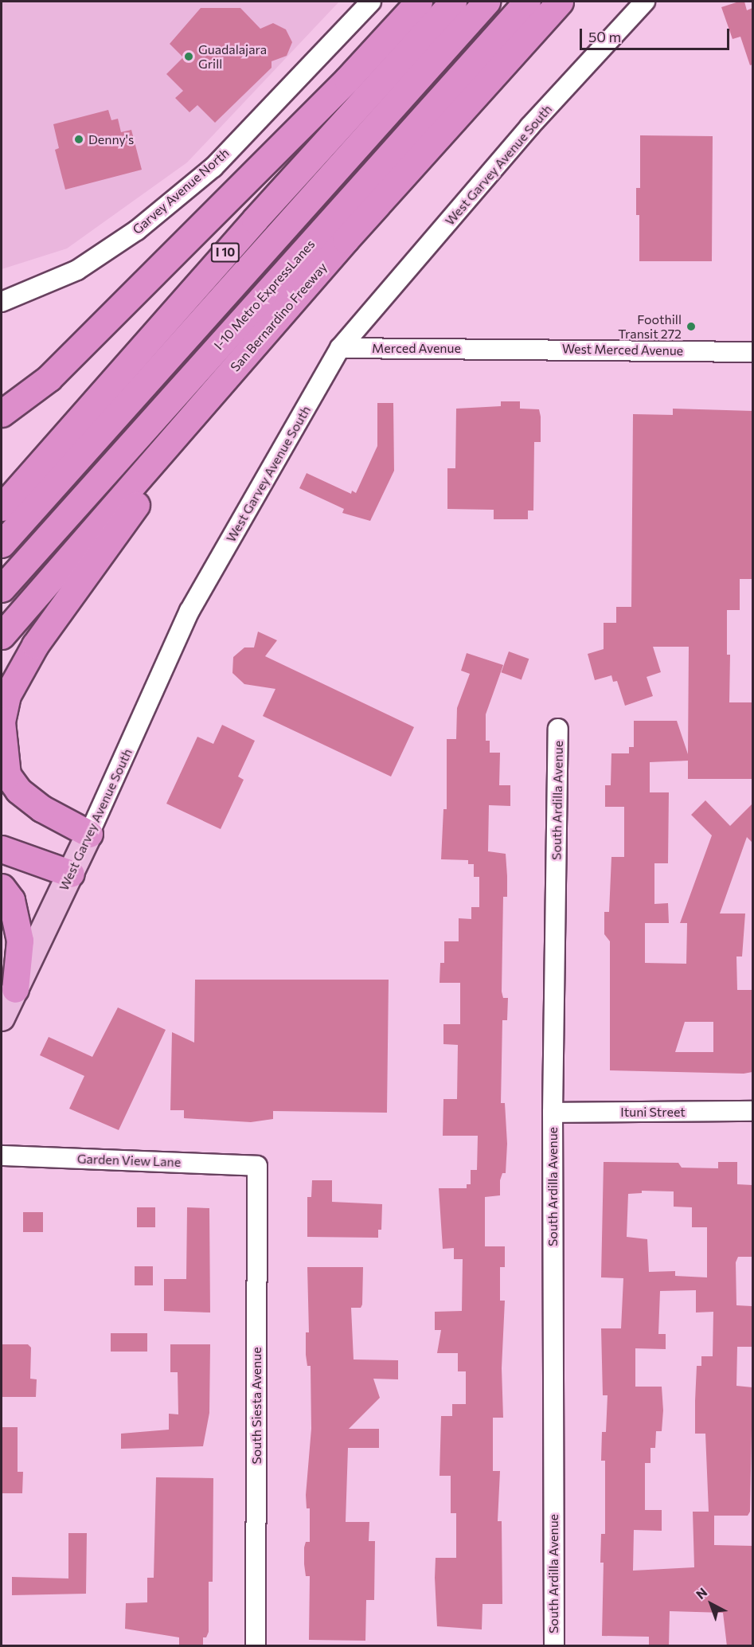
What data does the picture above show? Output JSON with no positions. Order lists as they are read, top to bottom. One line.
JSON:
{"streets":{"highway":["I 10","I-10 Metro ExpressLanes","San Bernardino Freeway"],"main road":["West Garvey Avenue South"],"street":["Garvey Avenue North","Merced Avenue","West Merced Avenue","South Ardilla Avenue","Ituni Street","Garden View Lane","South Siesta Avenue"]},"crossings":[["West Garvey Avenue South","Merced Avenue"],["Merced Avenue","West Merced Avenue"],["South Ardilla Avenue","Ituni Street"],["Garden View Lane","South Siesta Avenue"]],"places":["Guadalajara Grill","Denny's","Foothill Transit 272"],"scale_bar":"50 m","north":"top left"}
